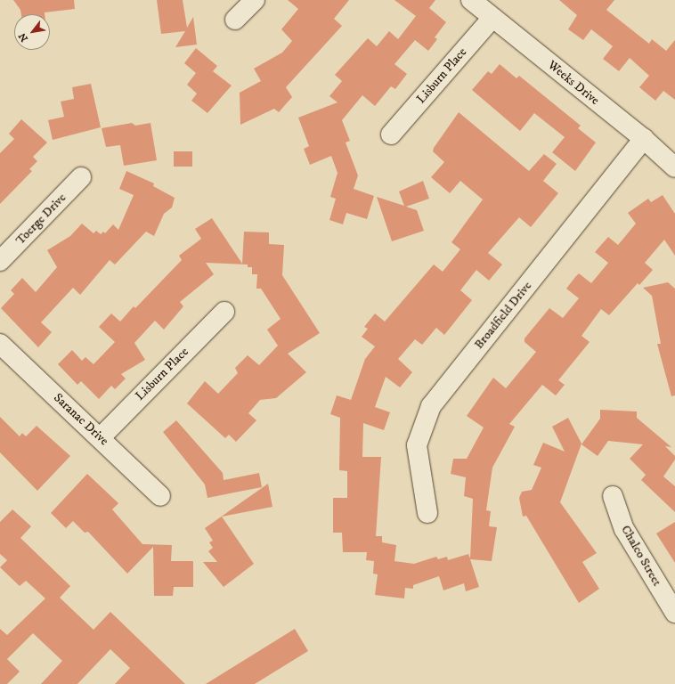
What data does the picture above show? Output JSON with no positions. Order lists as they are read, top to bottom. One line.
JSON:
{"streets":{"street":["Lisburn Place","Weeks Drive","Toerge Drive","Broadfield Drive","Saranac Drive","Chalco Street"]},"crossings":[["Lisburn Place","Weeks Drive"],["Lisburn Place","Saranac Drive"],["Weeks Drive","Broadfield Drive"]],"north":"bottom left"}
